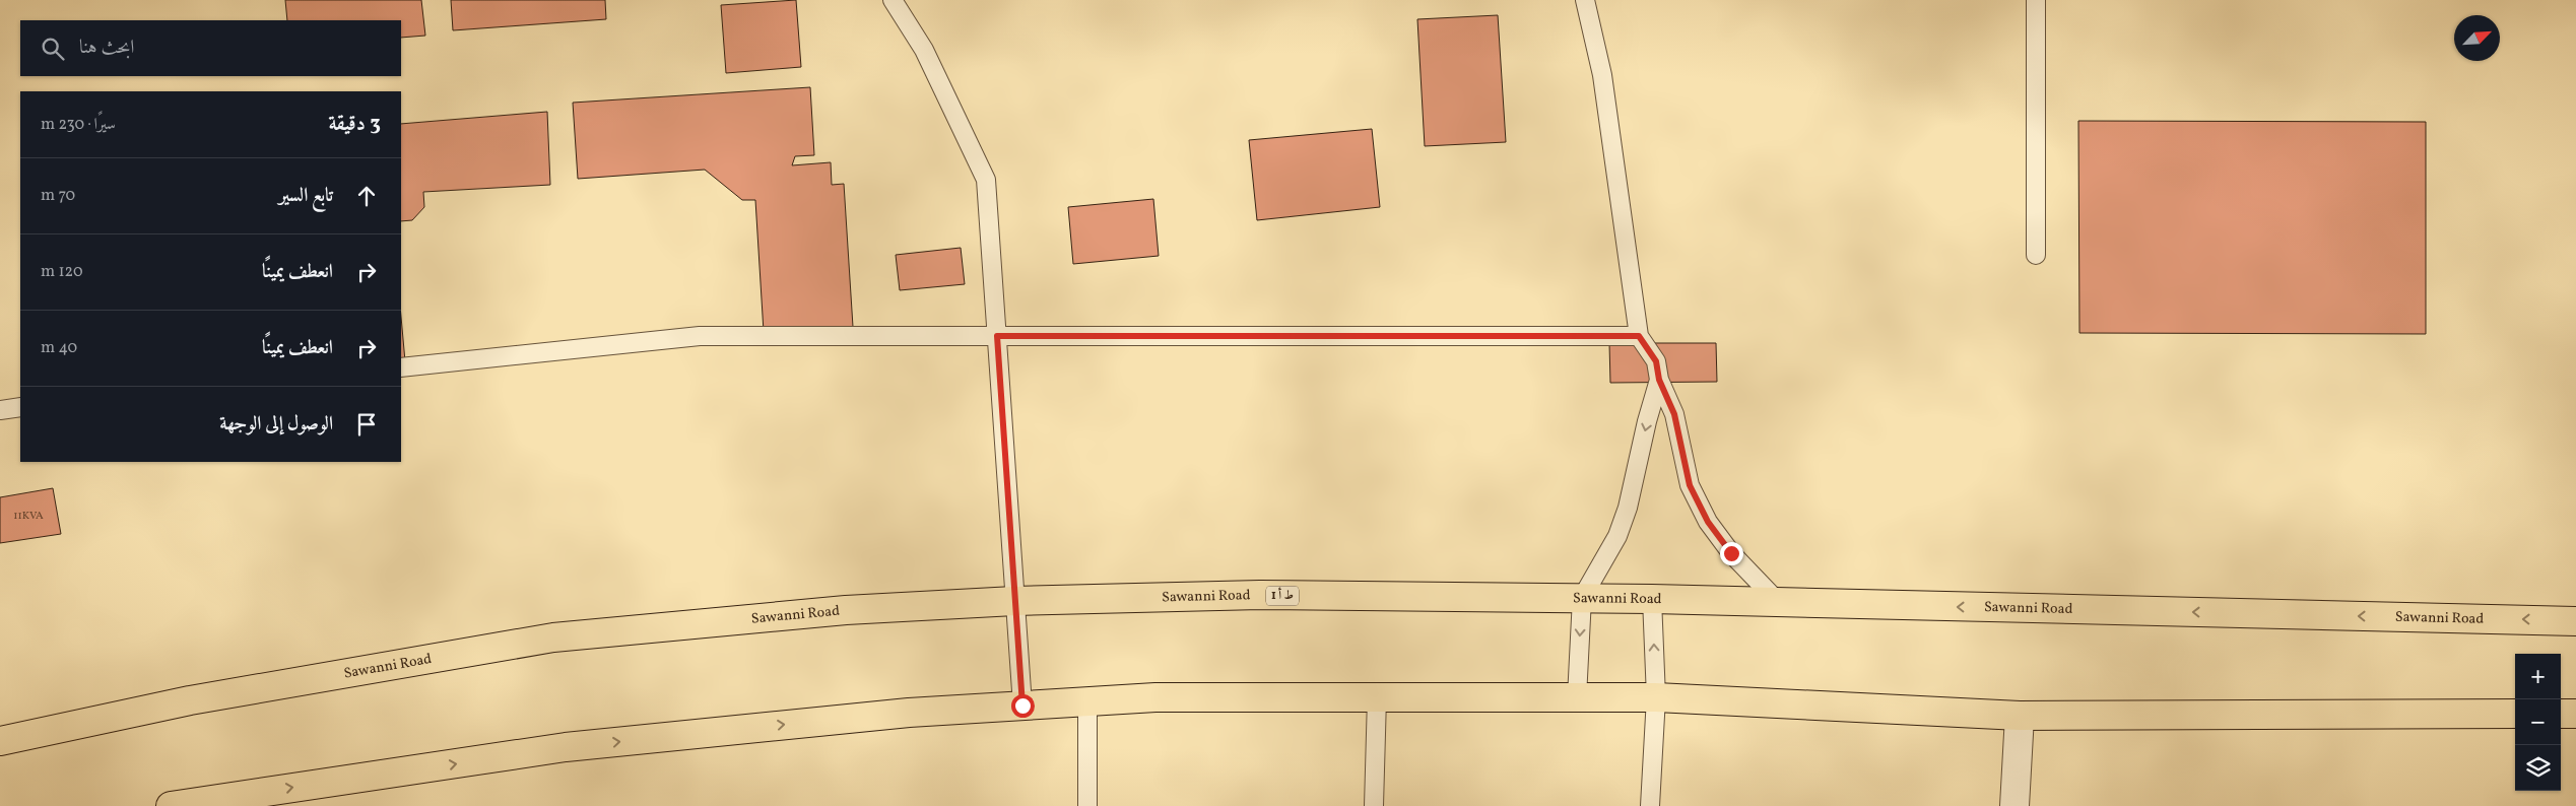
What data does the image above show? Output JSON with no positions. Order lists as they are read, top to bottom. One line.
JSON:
{"streets":{"highway":["ط أ 1","Sawanni Road"]},"house_numbers":["11KVA"],"north":"top right","page":{"search":"ابحث هنا","heading":["3 دقيقة","سيرًا · 230 m"],"list":[["تابع السير","70 m"],["انعطف يمينًا","120 m"],["انعطف يمينًا","40 m"],"الوصول إلى الوجهة"],"map_buttons":["+","−"]}}
